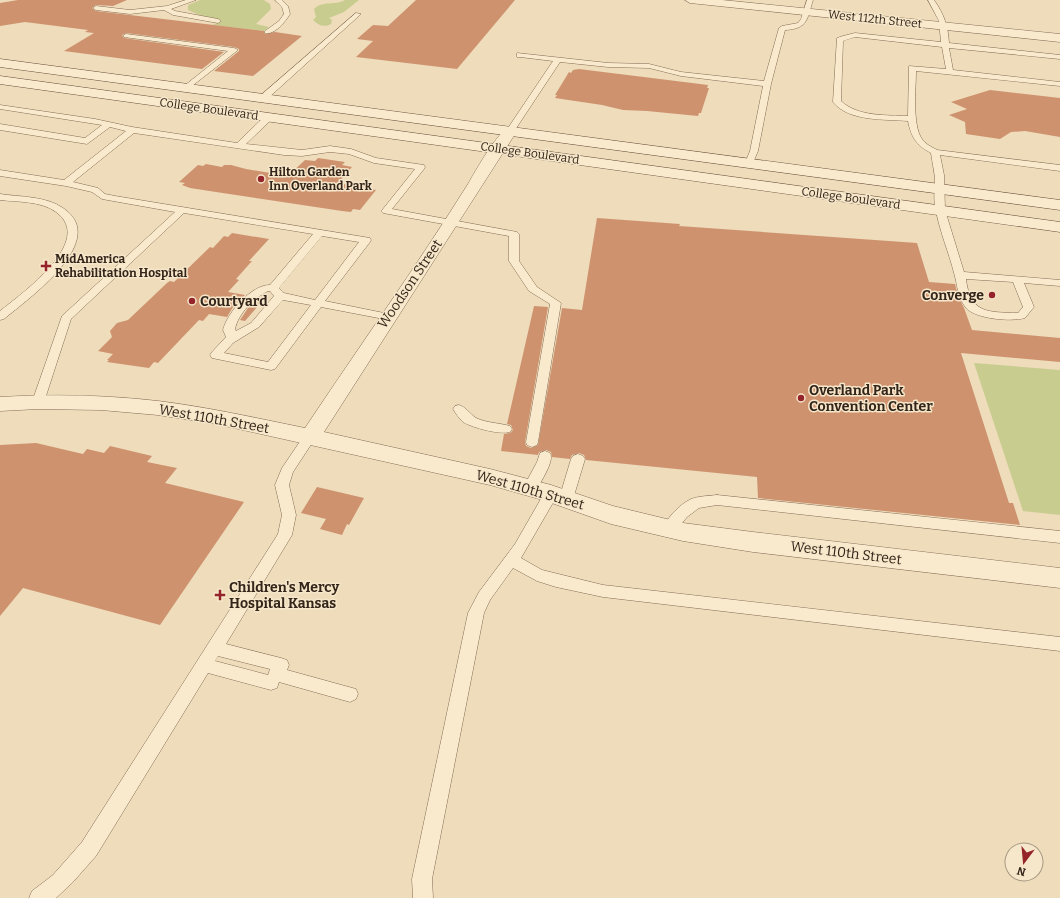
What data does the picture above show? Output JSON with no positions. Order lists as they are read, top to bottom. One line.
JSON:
{"streets":{"main road":["West 112th Street","College Boulevard","Woodson Street","West 110th Street"]},"crossings":[["College Boulevard","Woodson Street"],["Woodson Street","West 110th Street"]],"places":{"other":["Hilton Garden Inn Overland Park","Converge","Courtyard","Overland Park Convention Center"],"health":["MidAmerica Rehabilitation Hospital","Children's Mercy Hospital Kansas"]},"north":"bottom"}
